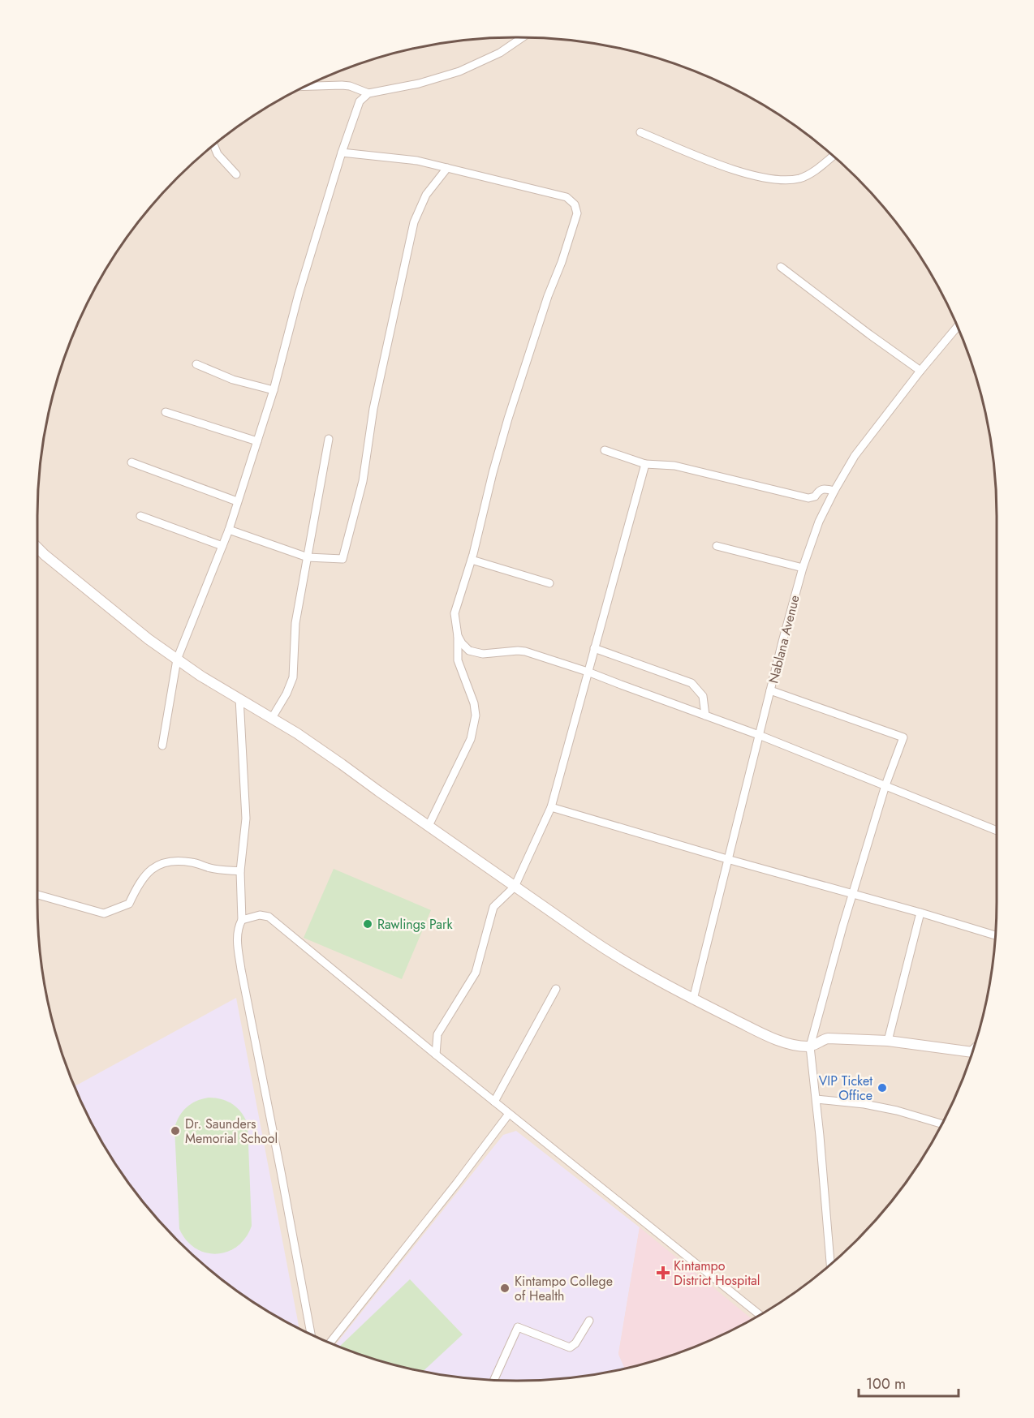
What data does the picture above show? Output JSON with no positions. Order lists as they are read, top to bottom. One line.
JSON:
{"streets":{"street":["Nablana Avenue"]},"places":{"other":["Rawlings Park","VIP Ticket Office","Dr. Saunders Memorial School","Kintampo College of Health"],"health":["Kintampo District Hospital"]},"scale_bar":"100 m"}
